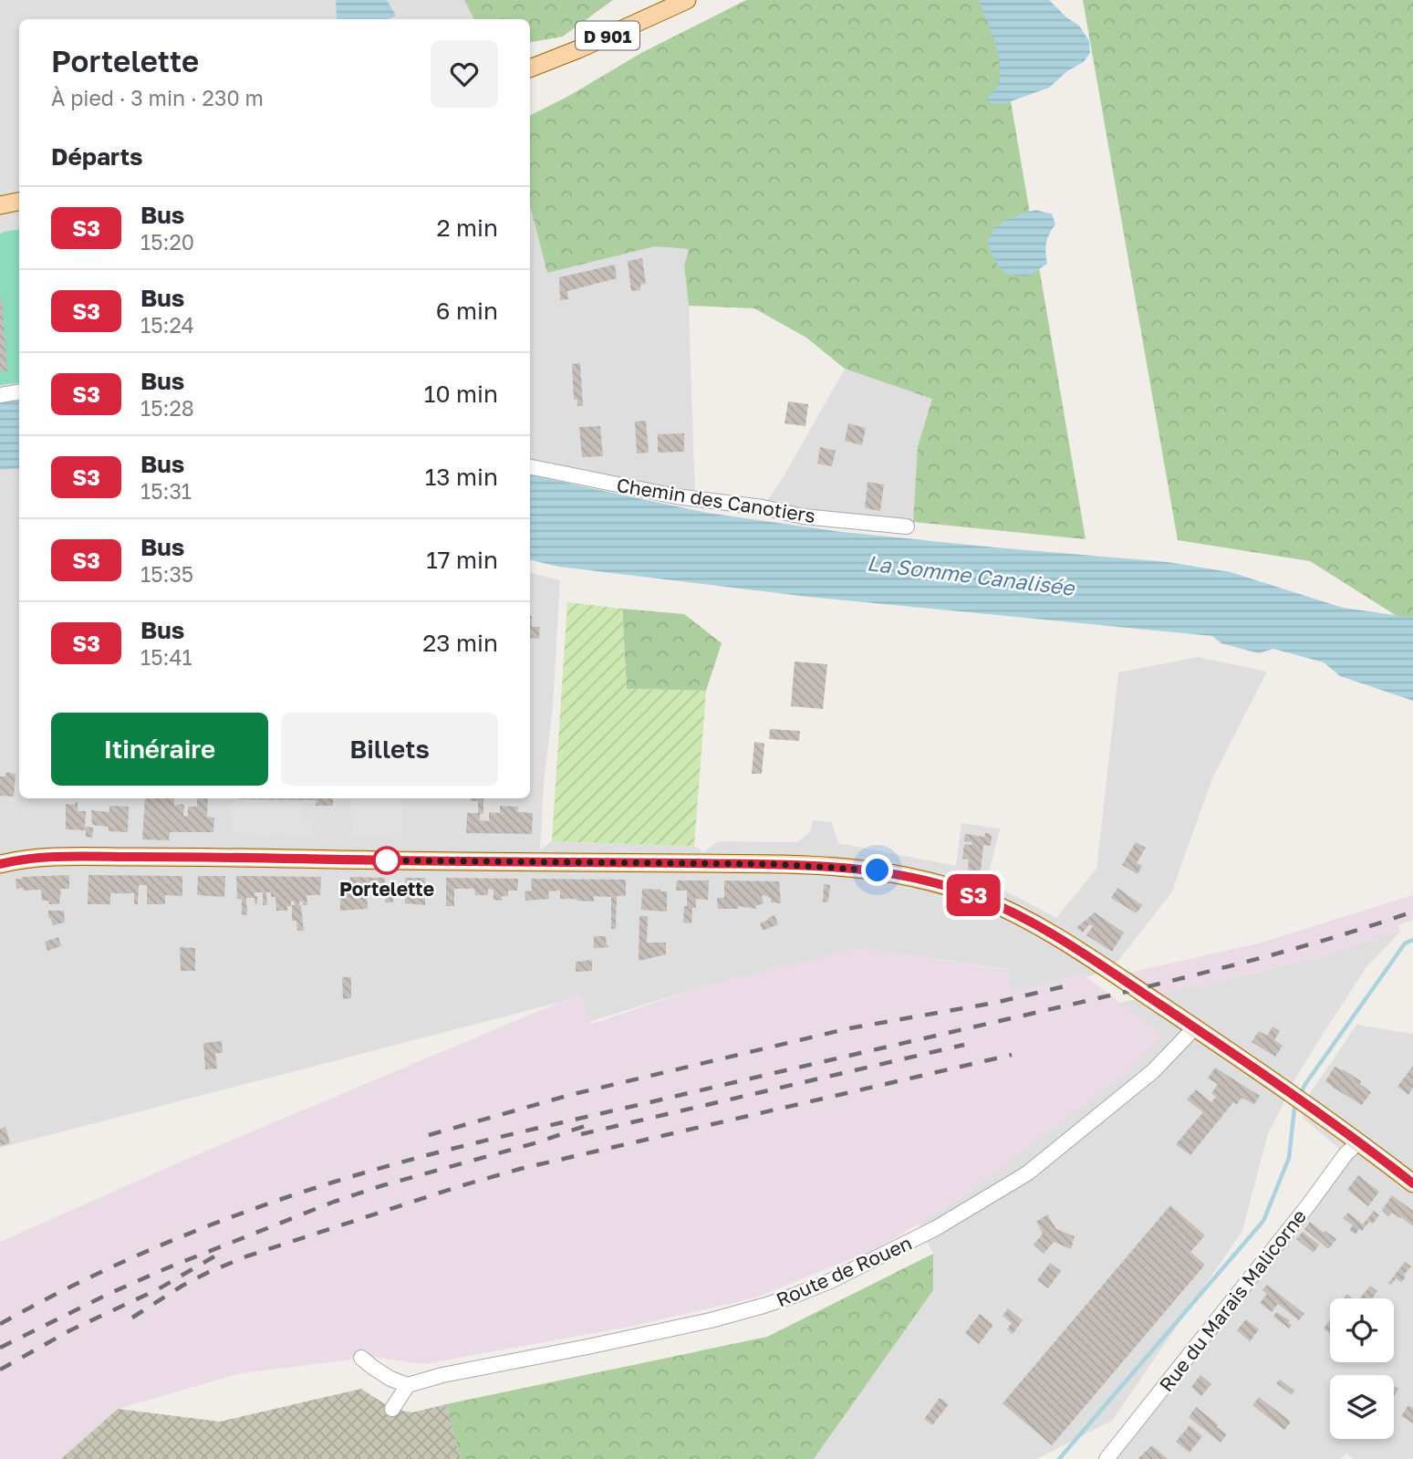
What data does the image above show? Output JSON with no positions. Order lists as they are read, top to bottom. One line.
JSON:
{"streets":{"main road":["D 901"],"street":["Chemin des Canotiers","Route de Rouen","Rue du Marais Malicorne"]},"water":["La Somme Canalisée"],"places":["Portelette"],"lines":["bus line S3"],"page":{"on_map":"S3","heading":[["Portelette","À pied · 3 min · 230 m"],"Départs"],"list":[{"mark":"S3","name":"Bus","note":"15:20","value":"2 min"},{"mark":"S3","name":"Bus","note":"15:24","value":"6 min"},{"mark":"S3","name":"Bus","note":"15:28","value":"10 min"},{"mark":"S3","name":"Bus","note":"15:31","value":"13 min"},{"mark":"S3","name":"Bus","note":"15:35","value":"17 min"},{"mark":"S3","name":"Bus","note":"15:41","value":"23 min"}],"buttons":["Itinéraire","Billets"]}}
